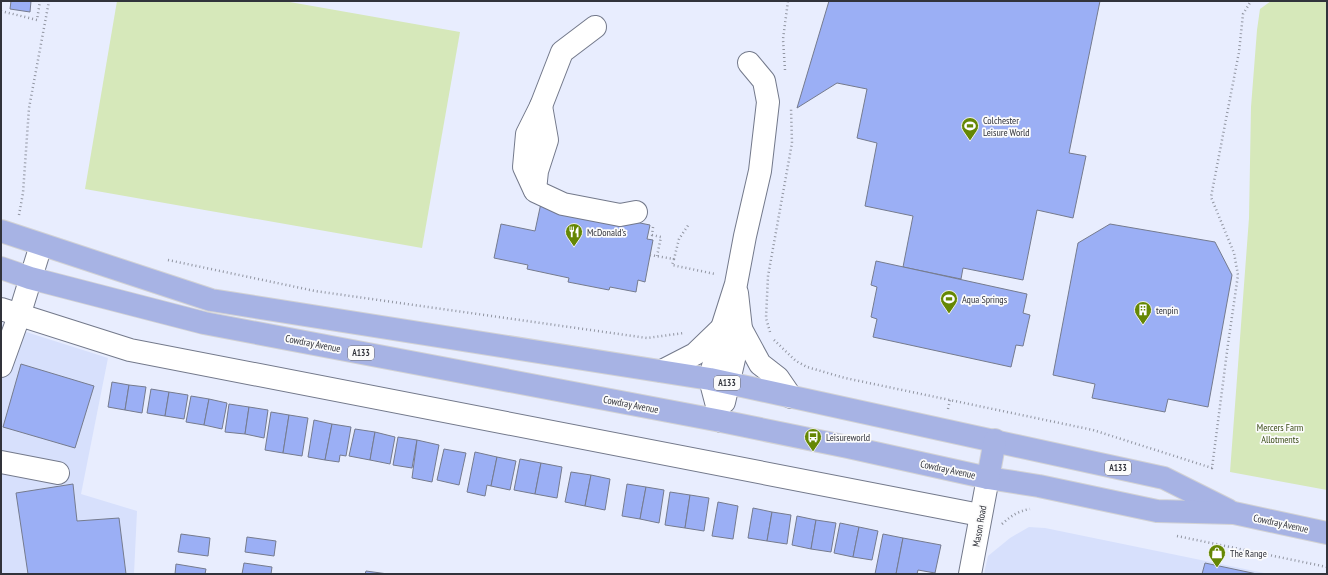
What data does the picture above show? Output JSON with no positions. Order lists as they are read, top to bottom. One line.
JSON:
{"streets":{"main road":["Cowdray Avenue","A133"],"street":["Mason Road"]},"crossings":[["Cowdray Avenue","Mason Road"]],"parks":["Mercers Farm Allotments"],"places":{"sports":["Colchester Leisure World","Aqua Springs"],"restaurant":["McDonald's"],"building":["tenpin"],"bus stop":["Leisureworld"],"shop":["The Range"]}}
